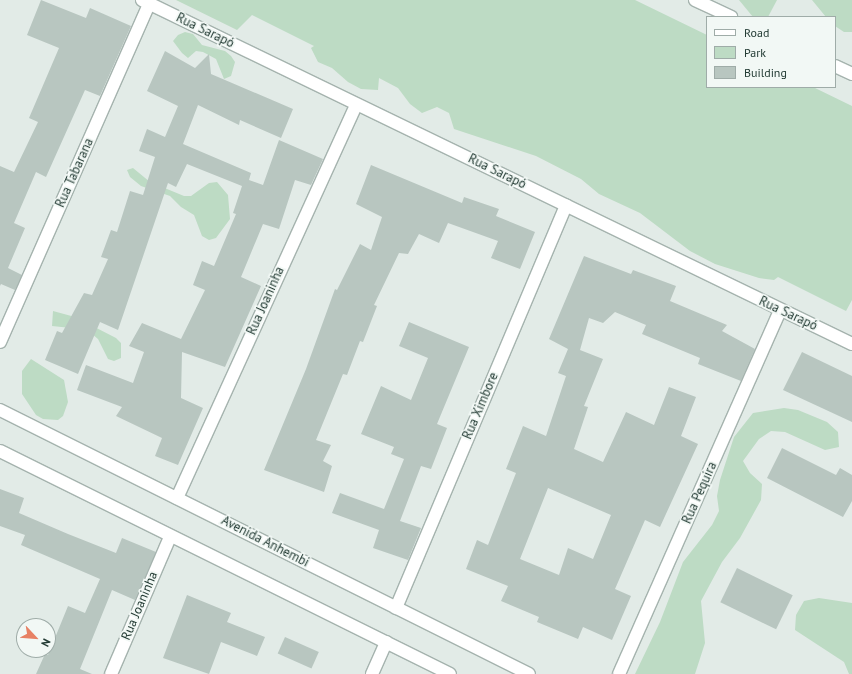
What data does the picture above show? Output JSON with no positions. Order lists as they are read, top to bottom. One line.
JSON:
{"streets":{"street":["Rua Sarapó","Rua Tabarana","Rua Joaninha","Rua Ximbore","Rua Pequira","Avenida Anhembi"]},"crossings":[["Rua Sarapó","Rua Tabarana"],["Rua Sarapó","Rua Joaninha"],["Rua Sarapó","Rua Ximbore"],["Rua Sarapó","Rua Pequira"],["Rua Joaninha","Avenida Anhembi"],["Rua Ximbore","Avenida Anhembi"]],"legend":["Road","Park","Building"],"north":"bottom right"}
